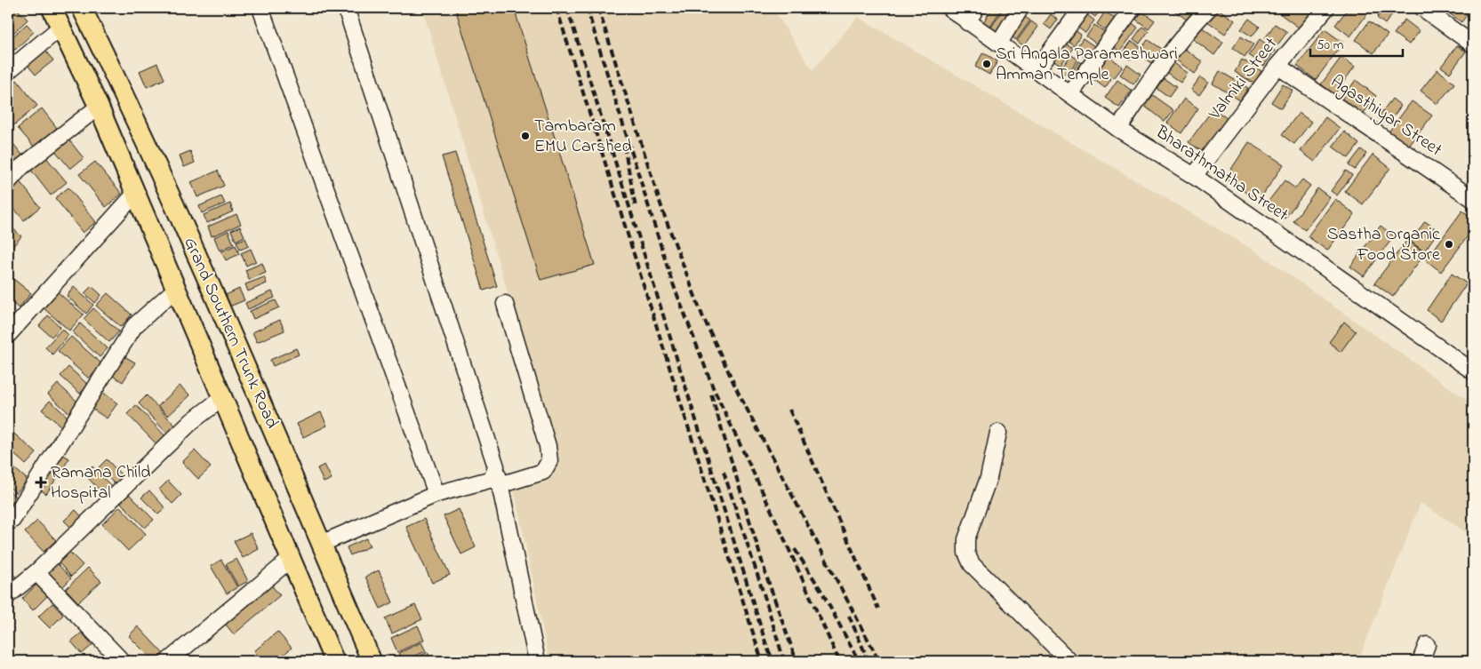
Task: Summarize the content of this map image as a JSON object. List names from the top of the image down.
{
  "streets": {
    "main road": ["Grand Southern Trunk Road"],
    "street": ["Valmiki Street", "Agasthiyar Street", "Bharathmatha Street"]
  },
  "crossings": [
    ["Valmiki Street", "Agasthiyar Street"],
    ["Valmiki Street", "Bharathmatha Street"]
  ],
  "places": {
    "other": ["Sri Angala Parameshwari Amman Temple", "Tambaram EMU Carshed", "Sastha Organic Food Store"],
    "health": ["Ramana Child Hospital"]
  },
  "scale_bar": "50 m"
}
